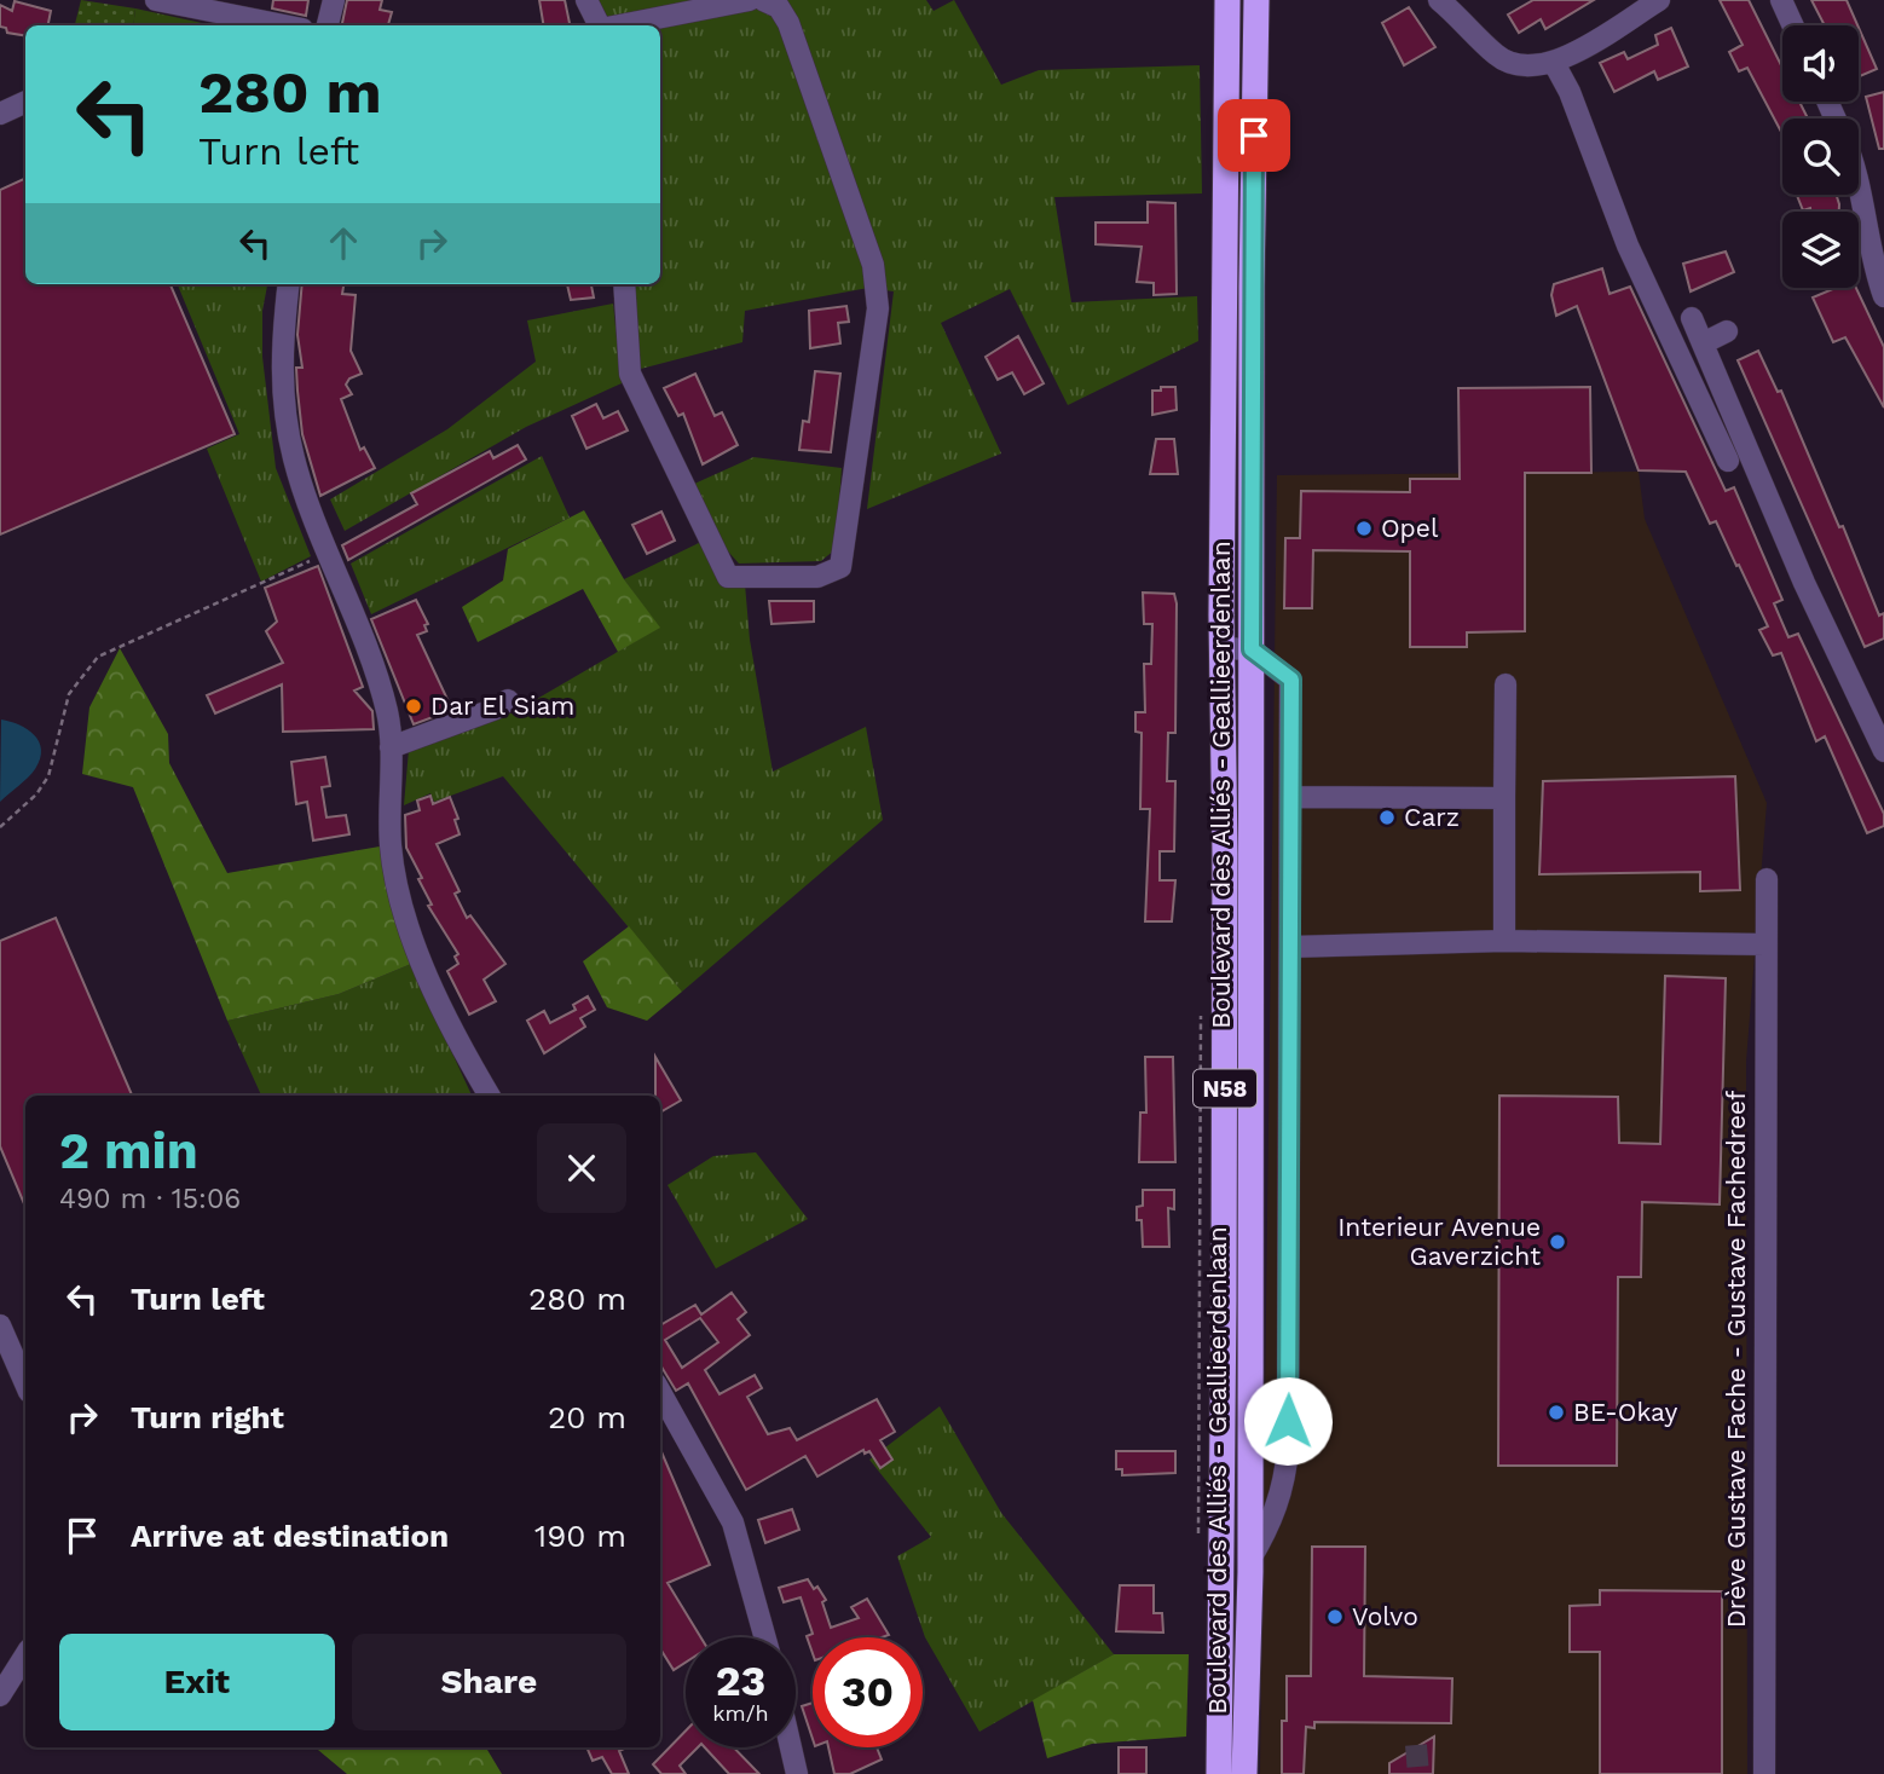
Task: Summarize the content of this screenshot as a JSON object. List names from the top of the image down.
{
  "streets": {
    "highway": ["Boulevard des Alliés - Geallieerdenlaan", "N58"],
    "street": ["Drève Gustave Fache - Gustave Fachedreef"]
  },
  "places": [
    "Opel",
    "Dar El Siam",
    "Carz",
    "Interieur Avenue Gaverzicht",
    "BE-Okay",
    "Volvo"
  ],
  "page": {
    "turn": ["280 m", "Turn left"],
    "heading": ["2 min", "490 m · 15:06"],
    "list": [
      {
        "name": "Turn left",
        "value": "280 m"
      },
      {
        "name": "Turn right",
        "value": "20 m"
      },
      {
        "name": "Arrive at destination",
        "value": "190 m"
      }
    ],
    "buttons": ["Exit", "Share"],
    "speed": "23 km/h",
    "limit": "30"
  }
}
